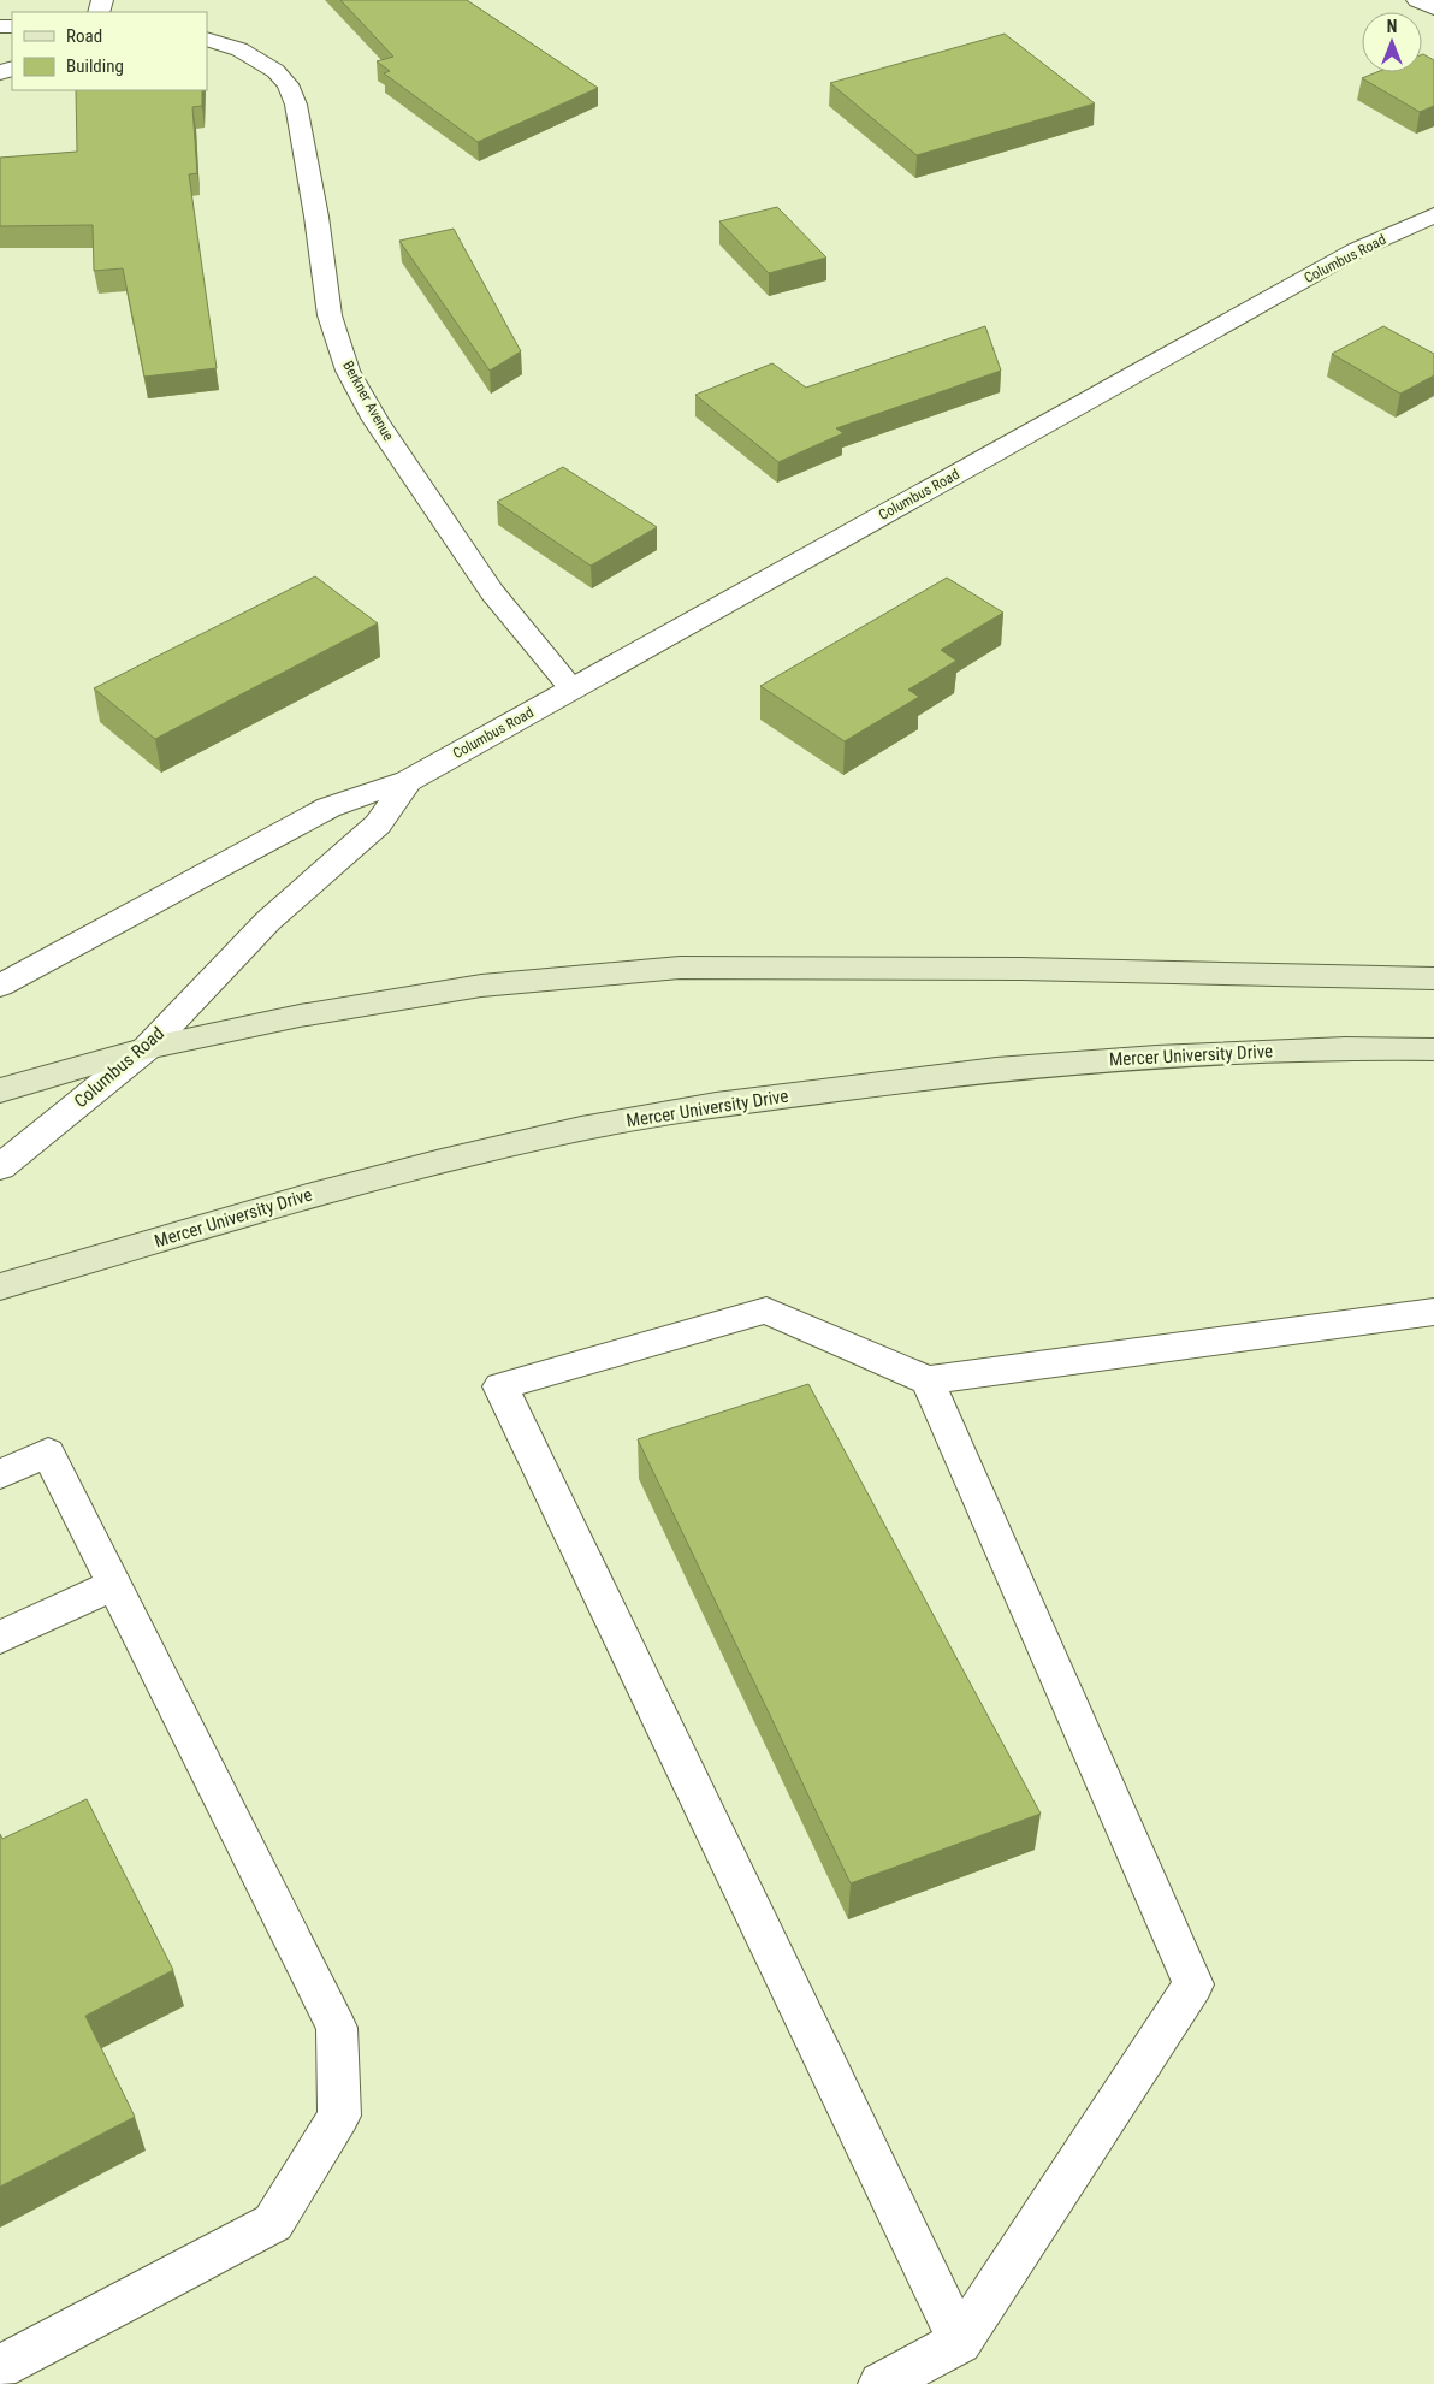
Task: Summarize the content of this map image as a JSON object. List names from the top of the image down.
{
  "streets": {
    "main road": ["Mercer University Drive"],
    "street": ["Columbus Road", "Berkner Avenue"]
  },
  "crossings": [
    ["Columbus Road", "Berkner Avenue"]
  ],
  "legend": ["Road", "Building"],
  "north": "top"
}
